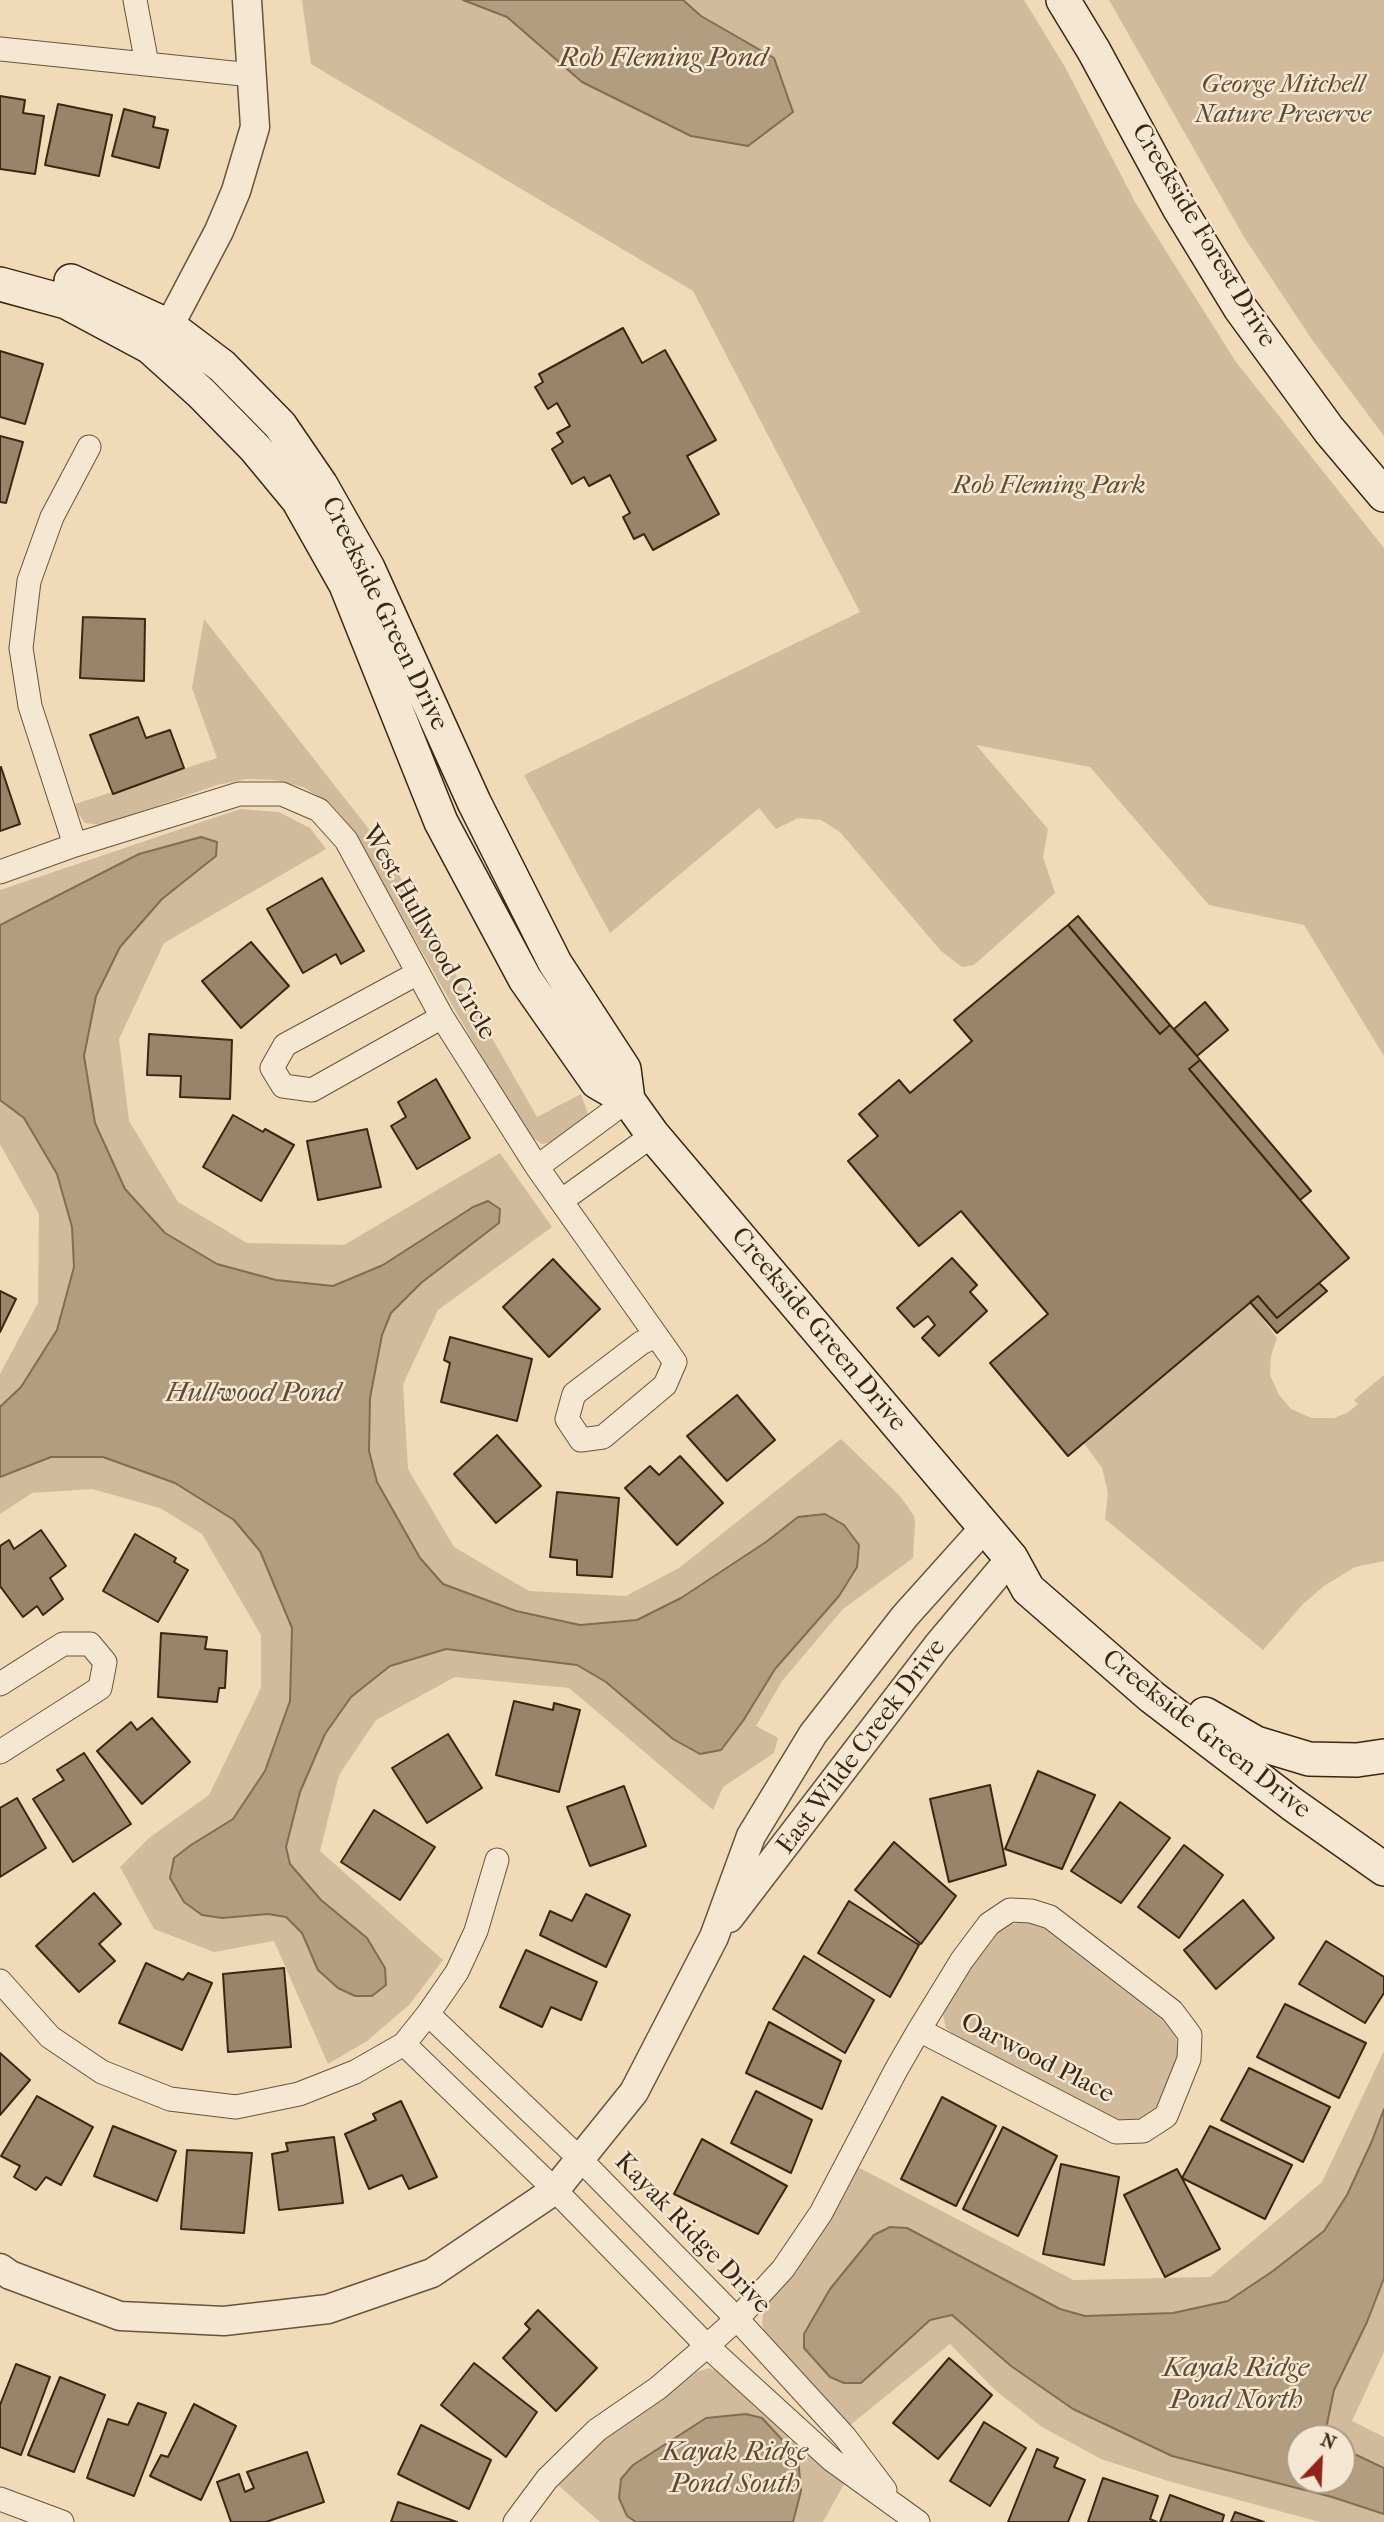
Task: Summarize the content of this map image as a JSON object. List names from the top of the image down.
{
  "streets": {
    "main road": ["Creekside Forest Drive", "Creekside Green Drive"],
    "street": [
      "West Hullwood Circle",
      "East Wilde Creek Drive",
      "Oarwood Place",
      "Kayak Ridge Drive"
    ]
  },
  "crossings": [
    ["Creekside Green Drive", "East Wilde Creek Drive"],
    ["East Wilde Creek Drive", "Kayak Ridge Drive"],
    ["Oarwood Place", "Kayak Ridge Drive"]
  ],
  "water": [
    "Rob Fleming Pond",
    "Hullwood Pond",
    "Kayak Ridge Pond North",
    "Kayak Ridge Pond South"
  ],
  "parks": ["George Mitchell Nature Preserve", "Rob Fleming Park"],
  "north": "top right"
}
